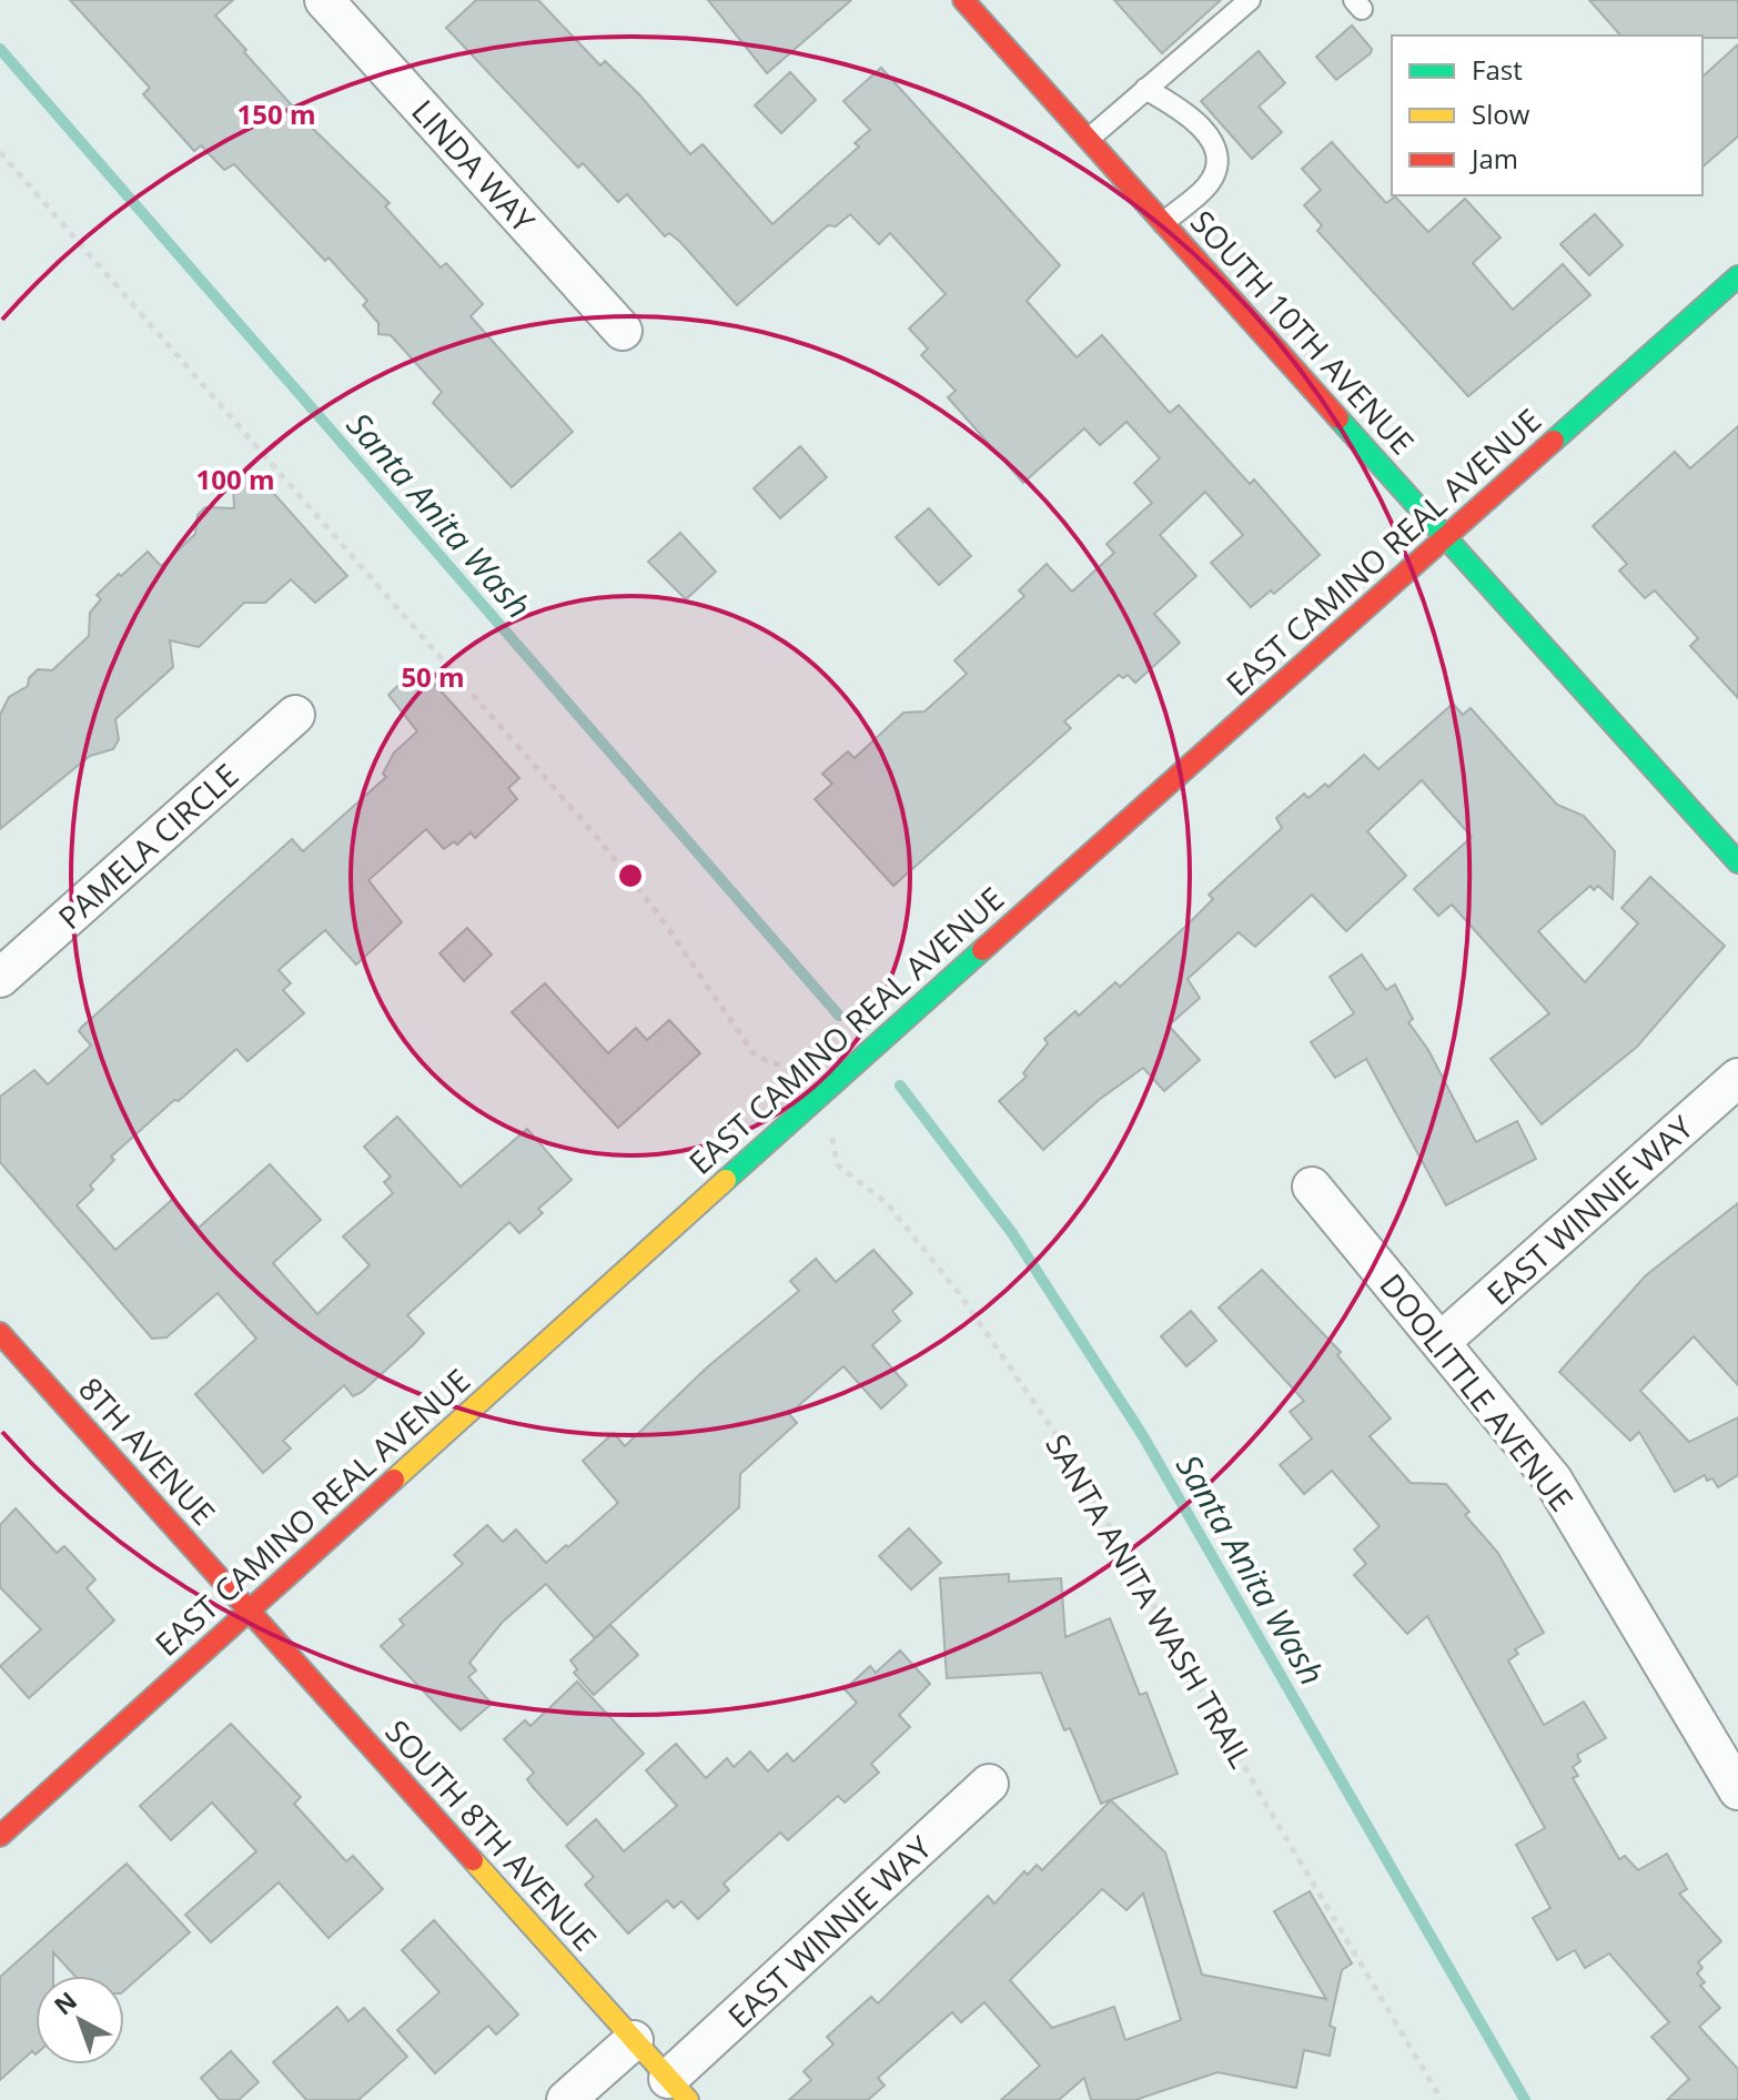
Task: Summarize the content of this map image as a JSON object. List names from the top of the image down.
{
  "streets": {
    "street": [
      "LINDA WAY",
      "SOUTH 10TH AVENUE",
      "EAST CAMINO REAL AVENUE",
      "PAMELA CIRCLE",
      "EAST WINNIE WAY",
      "DOOLITTLE AVENUE",
      "8TH AVENUE",
      "SOUTH 8TH AVENUE"
    ],
    "path": ["SANTA ANITA WASH TRAIL"]
  },
  "crossings": [
    ["SOUTH 10TH AVENUE", "EAST CAMINO REAL AVENUE"],
    ["EAST CAMINO REAL AVENUE", "8TH AVENUE"],
    ["EAST CAMINO REAL AVENUE", "SOUTH 8TH AVENUE"],
    ["EAST WINNIE WAY", "DOOLITTLE AVENUE"],
    ["EAST WINNIE WAY", "SOUTH 8TH AVENUE"],
    ["8TH AVENUE", "SOUTH 8TH AVENUE"]
  ],
  "water": ["Santa Anita Wash"],
  "legend": ["Fast", "Slow", "Jam"],
  "north": "top left",
  "rings": ["150 m", "100 m", "50 m"]
}
